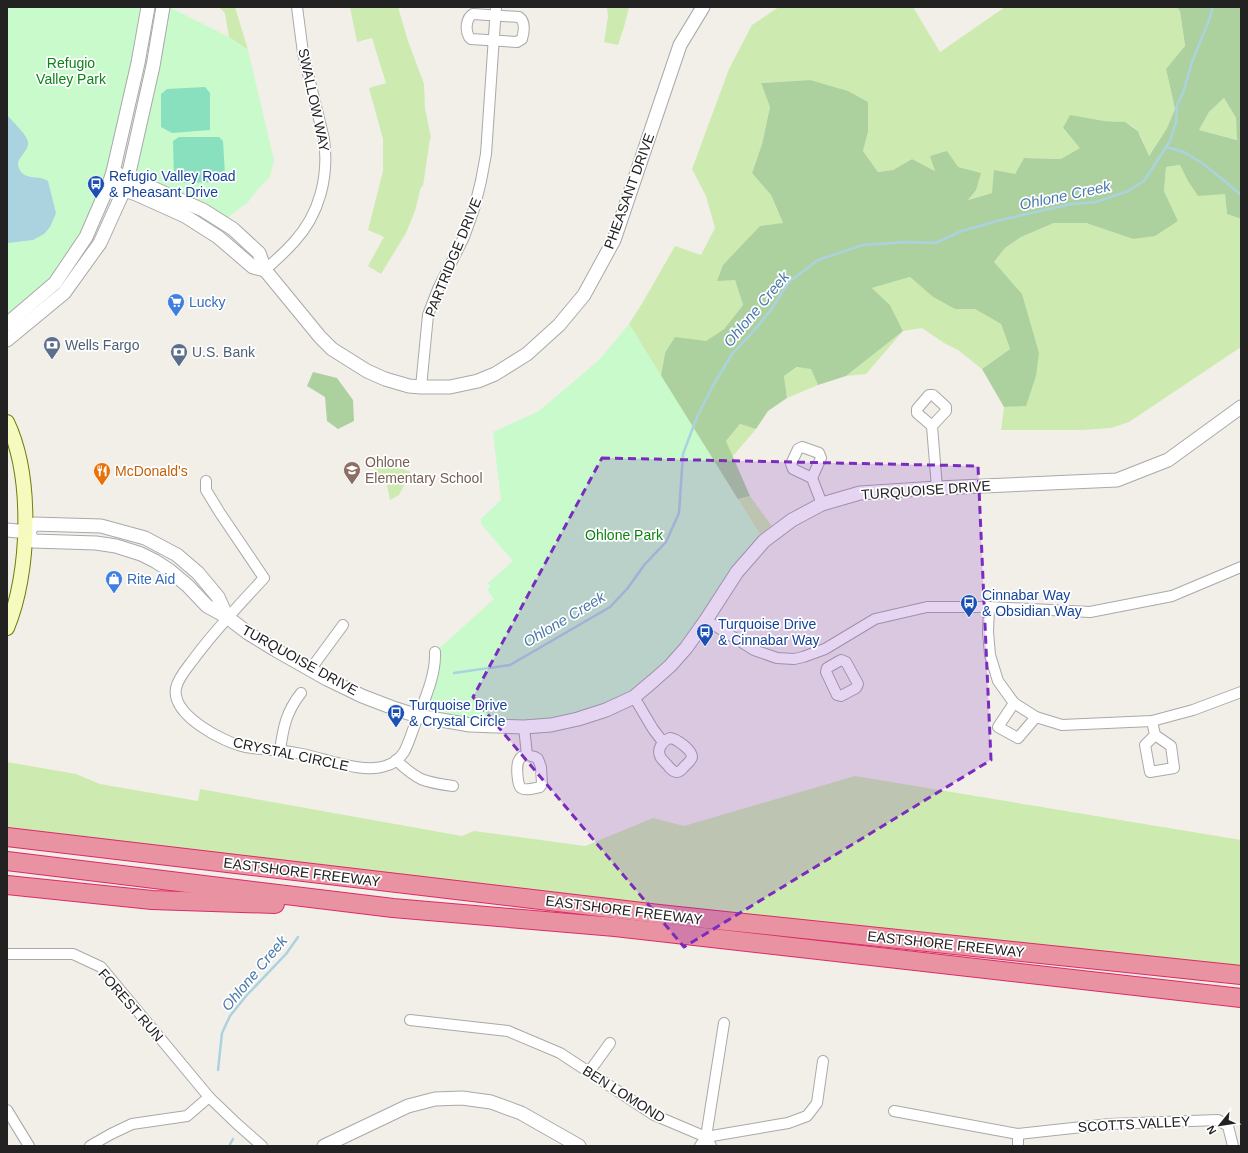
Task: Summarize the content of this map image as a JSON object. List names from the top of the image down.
{
  "streets": {
    "highway": ["EASTSHORE FREEWAY"],
    "street": [
      "SWALLOW WAY",
      "PHEASANT DRIVE",
      "PARTRIDGE DRIVE",
      "TURQUOISE DRIVE",
      "CRYSTAL CIRCLE",
      "FOREST RUN",
      "BEN LOMOND",
      "SCOTTS VALLEY"
    ]
  },
  "crossings": [
    ["SWALLOW WAY", "PHEASANT DRIVE"],
    ["PHEASANT DRIVE", "PARTRIDGE DRIVE"],
    ["TURQUOISE DRIVE", "CRYSTAL CIRCLE"]
  ],
  "water": ["Ohlone Creek"],
  "parks": ["Refugio Valley Park", "Ohlone Park"],
  "places": {
    "bus stop": [
      "Refugio Valley Road & Pheasant Drive",
      "Cinnabar Way & Obsidian Way",
      "Turquoise Drive & Cinnabar Way",
      "Turquoise Drive & Crystal Circle"
    ],
    "supermarket": ["Lucky"],
    "bank": ["Wells Fargo", "U.S. Bank"],
    "school or university": ["Ohlone Elementary School"],
    "restaurant": ["McDonald's"],
    "shop": ["Rite Aid"]
  },
  "north": "bottom left"
}
